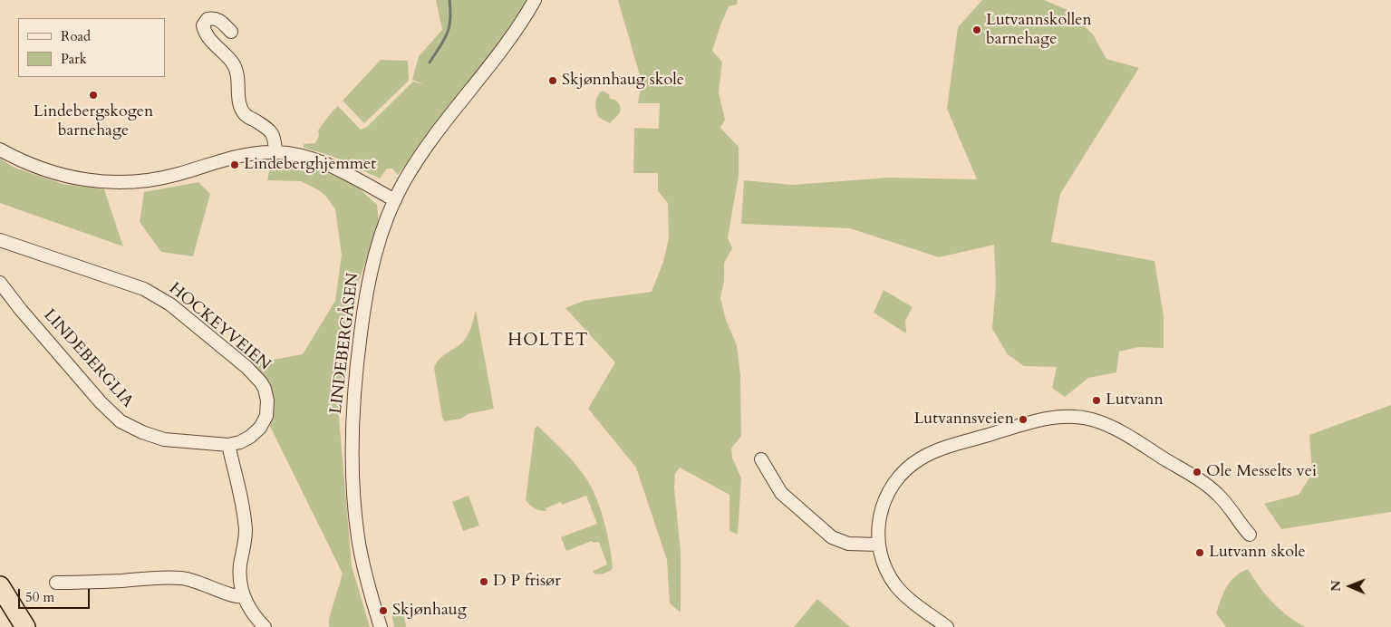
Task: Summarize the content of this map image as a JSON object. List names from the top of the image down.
{
  "streets": {
    "street": ["HOCKEYVEIEN", "LINDEBERGÅSEN", "LINDEBERGLIA"]
  },
  "crossings": [
    ["HOCKEYVEIEN", "LINDEBERGLIA"]
  ],
  "districts": ["HOLTET"],
  "places": [
    "Lutvannskollen barnehage",
    "Skjønnhaug skole",
    "Lindebergskogen barnehage",
    "Lindeberghjemmet",
    "Lutvann",
    "Lutvannsveien",
    "Ole Messelts vei",
    "Lutvann skole",
    "D P frisør",
    "Skjønhaug"
  ],
  "legend": ["Road", "Park"],
  "scale_bar": "50 m",
  "north": "left"
}
